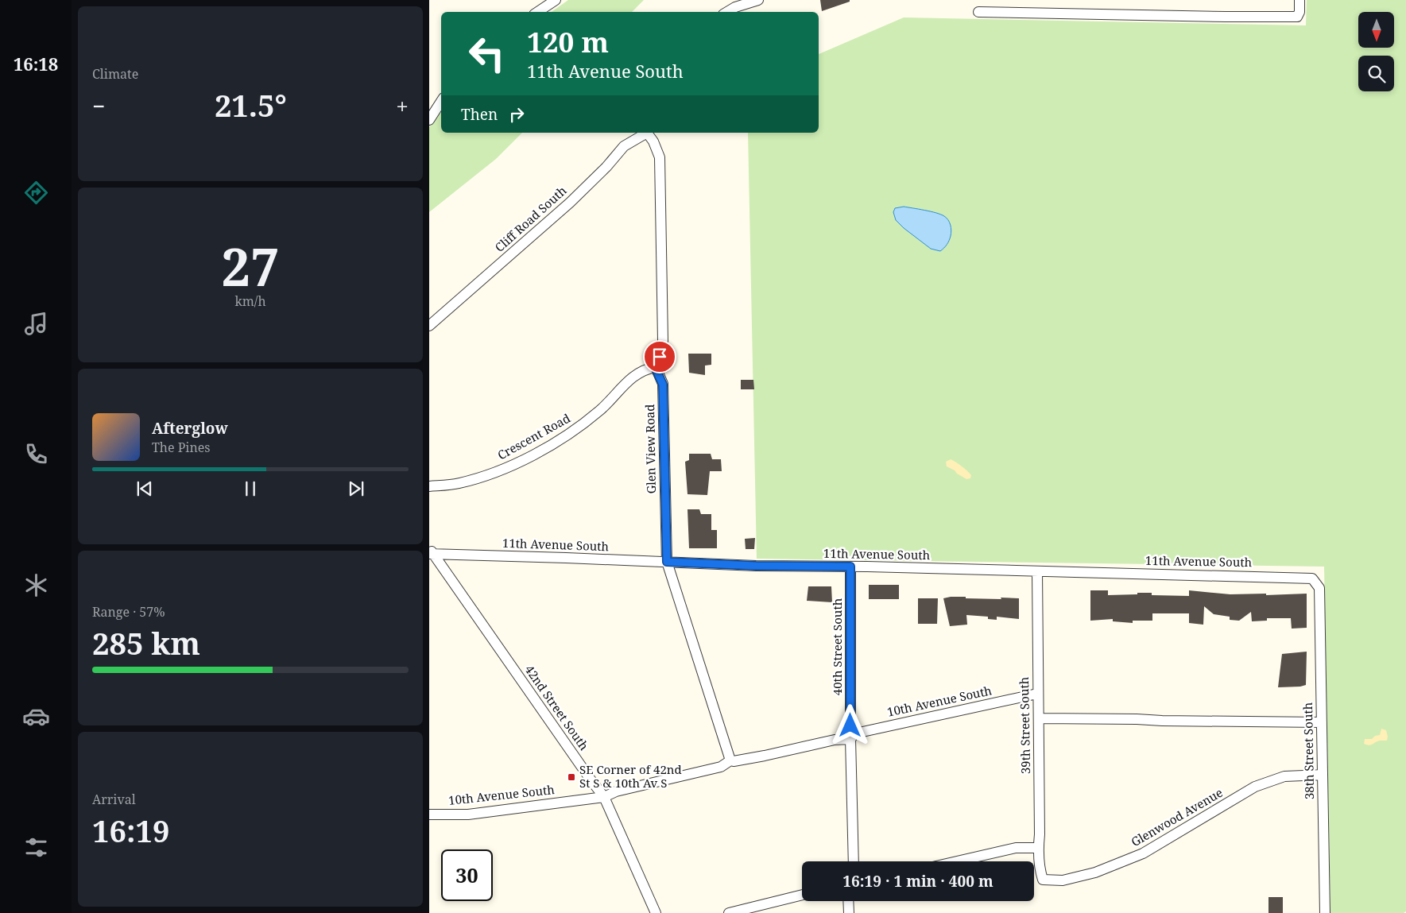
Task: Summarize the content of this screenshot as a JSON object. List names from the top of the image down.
{
  "streets": {
    "street": [
      "Cliff Road South",
      "Crescent Road",
      "Glen View Road",
      "11th Avenue South",
      "40th Street South",
      "10th Avenue South",
      "42nd Street South",
      "39th Street South",
      "38th Street South",
      "Glenwood Avenue"
    ]
  },
  "crossings": [
    ["Crescent Road", "Glen View Road"],
    ["Glen View Road", "11th Avenue South"],
    ["Glen View Road", "10th Avenue South"],
    ["11th Avenue South", "40th Street South"],
    ["11th Avenue South", "42nd Street South"],
    ["11th Avenue South", "39th Street South"],
    ["11th Avenue South", "38th Street South"],
    ["40th Street South", "10th Avenue South"],
    ["10th Avenue South", "42nd Street South"],
    ["10th Avenue South", "39th Street South"],
    ["39th Street South", "Glenwood Avenue"],
    ["38th Street South", "Glenwood Avenue"]
  ],
  "places": {
    "transit": ["SE Corner of 42nd St S & 10th Av S"]
  },
  "north": "bottom",
  "page": {
    "tabs": "16:18",
    "tile": [
      "Climate",
      ["27", "km/h"],
      ["Range · 57%", "285 km"],
      ["Arrival", "16:19"]
    ],
    "turn": ["120 m", "11th Avenue South"],
    "heat": ["−", "21.5°", "+"],
    "then": "Then",
    "song": ["Afterglow", "The Pines"],
    "limit": "30",
    "trip": "16:19 · 1 min · 400 m"
  }
}
